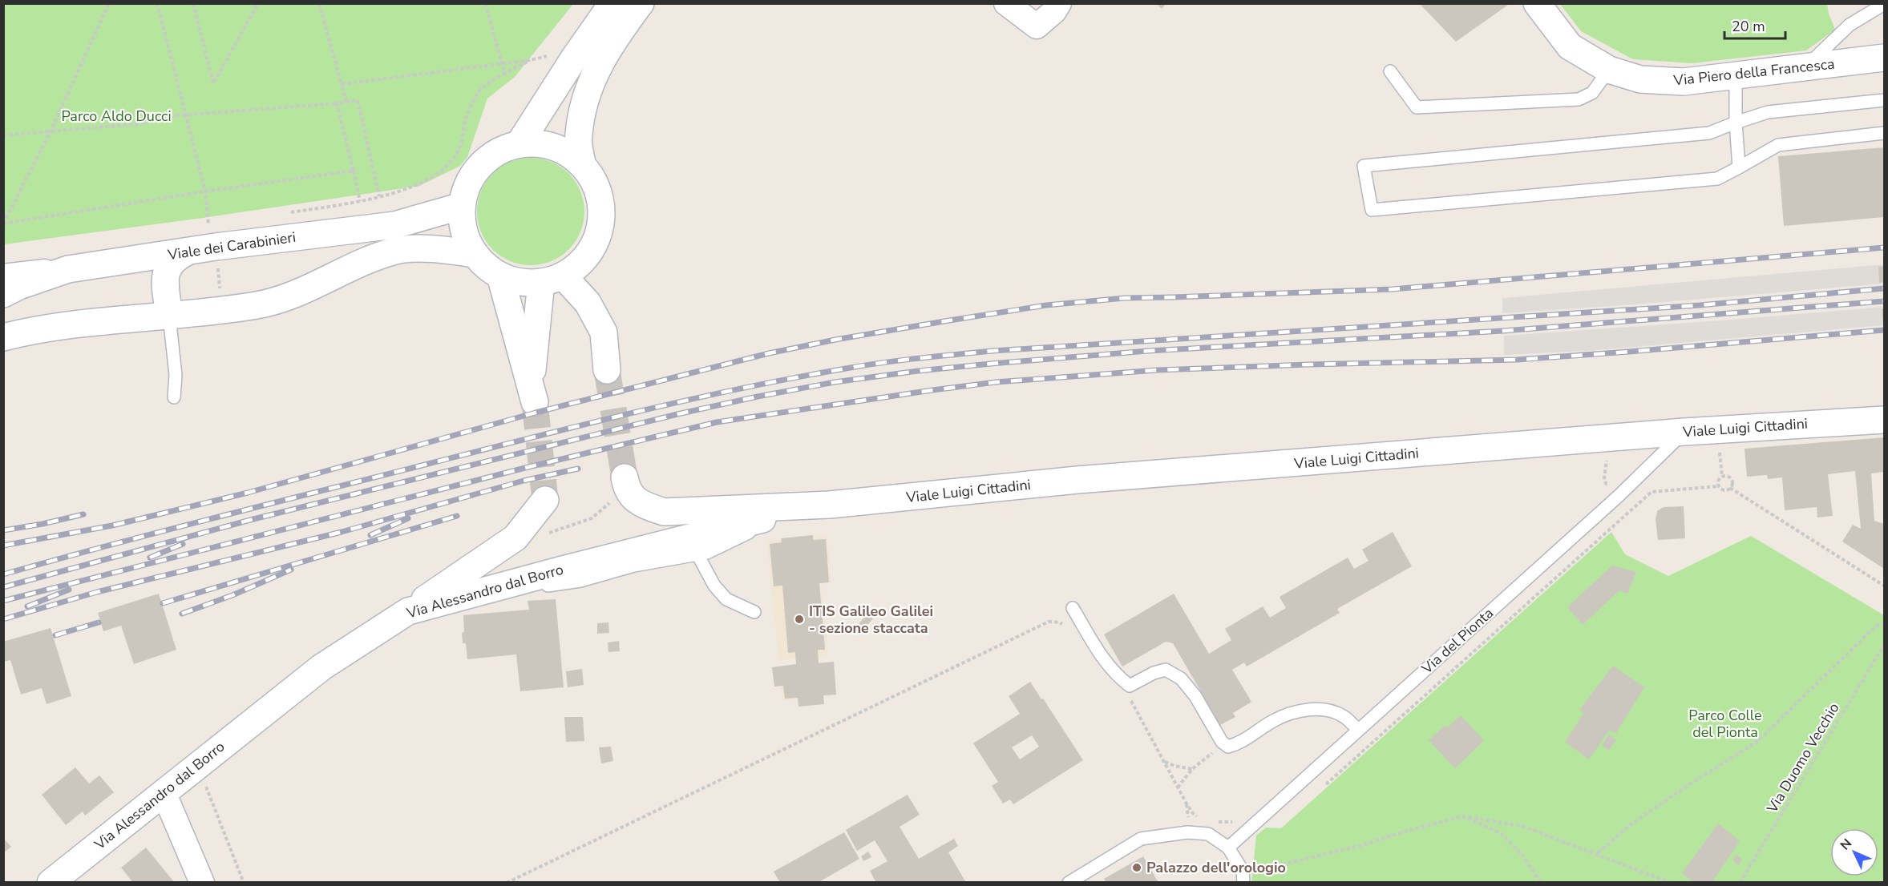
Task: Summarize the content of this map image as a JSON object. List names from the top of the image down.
{
  "streets": {
    "main road": [
      "Via Piero della Francesca",
      "Viale dei Carabinieri",
      "Viale Luigi Cittadini",
      "Via Alessandro dal Borro"
    ],
    "lane": ["Via del Pionta"],
    "path": ["Via Duomo Vecchio"]
  },
  "crossings": [
    ["Viale Luigi Cittadini", "Via Alessandro dal Borro"],
    ["Viale Luigi Cittadini", "Via del Pionta"]
  ],
  "parks": ["Parco Aldo Ducci", "Parco Colle del Pionta"],
  "places": ["ITIS Galileo Galilei - sezione staccata", "Palazzo dell'orologio"],
  "scale_bar": "20 m",
  "north": "top left"
}
